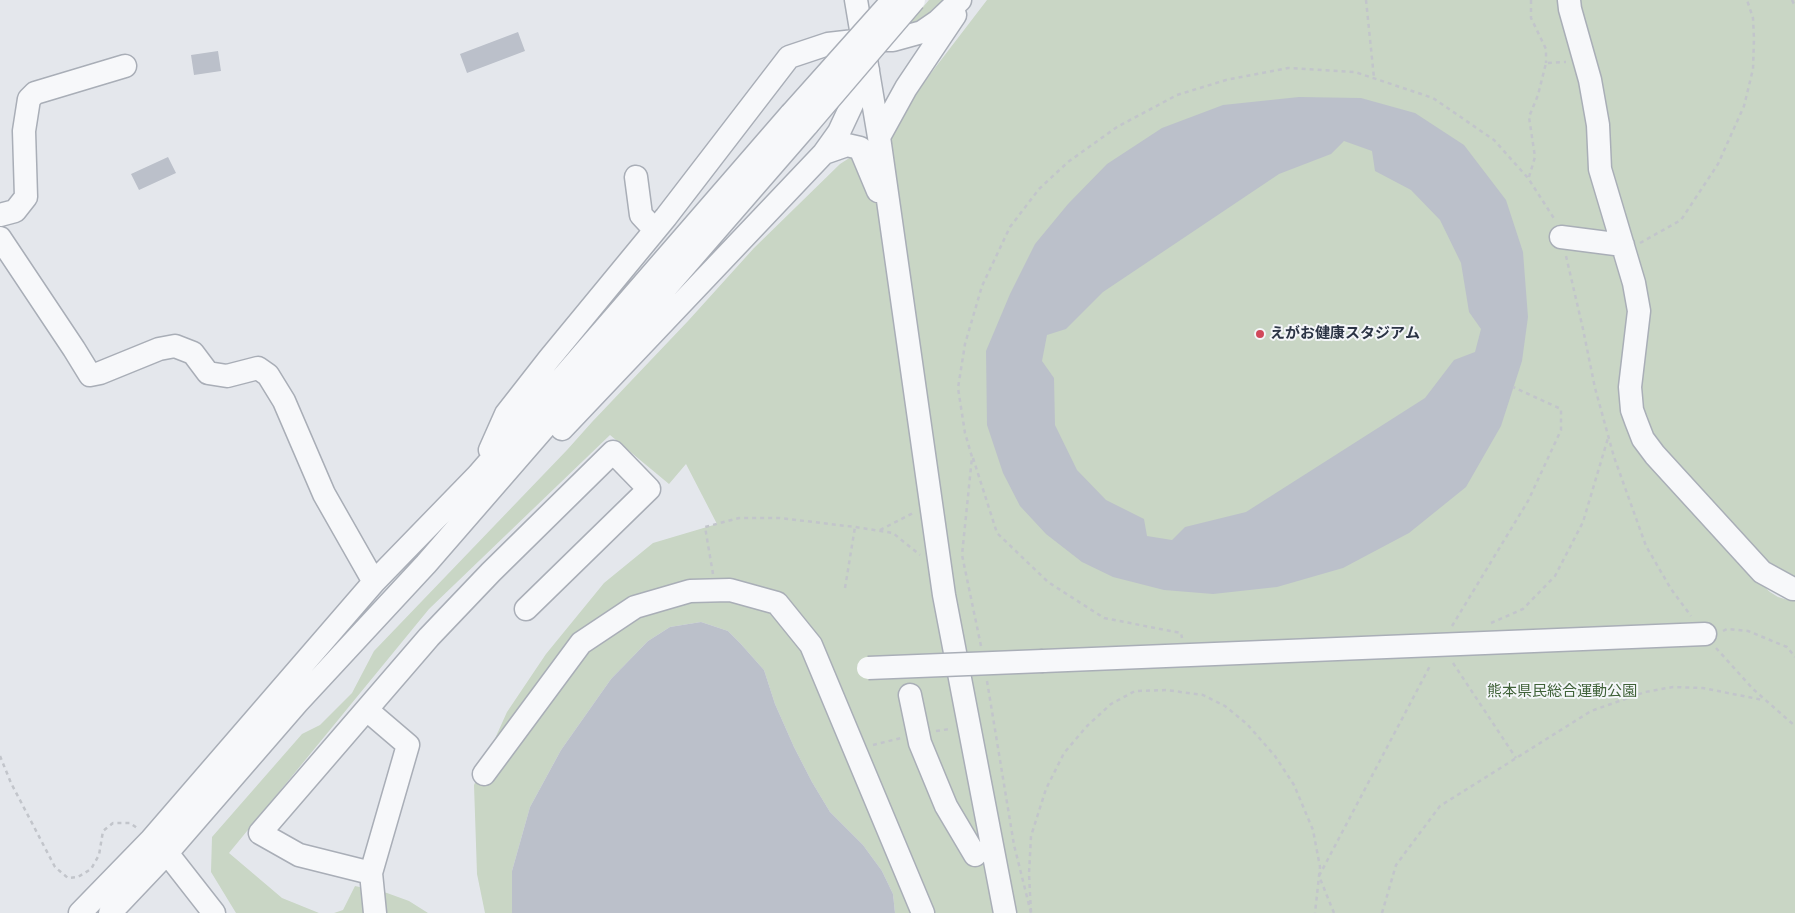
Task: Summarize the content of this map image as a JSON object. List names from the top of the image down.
{
  "parks": ["熊本県民総合運動公園"],
  "places": ["えがお健康スタジアム"]
}
